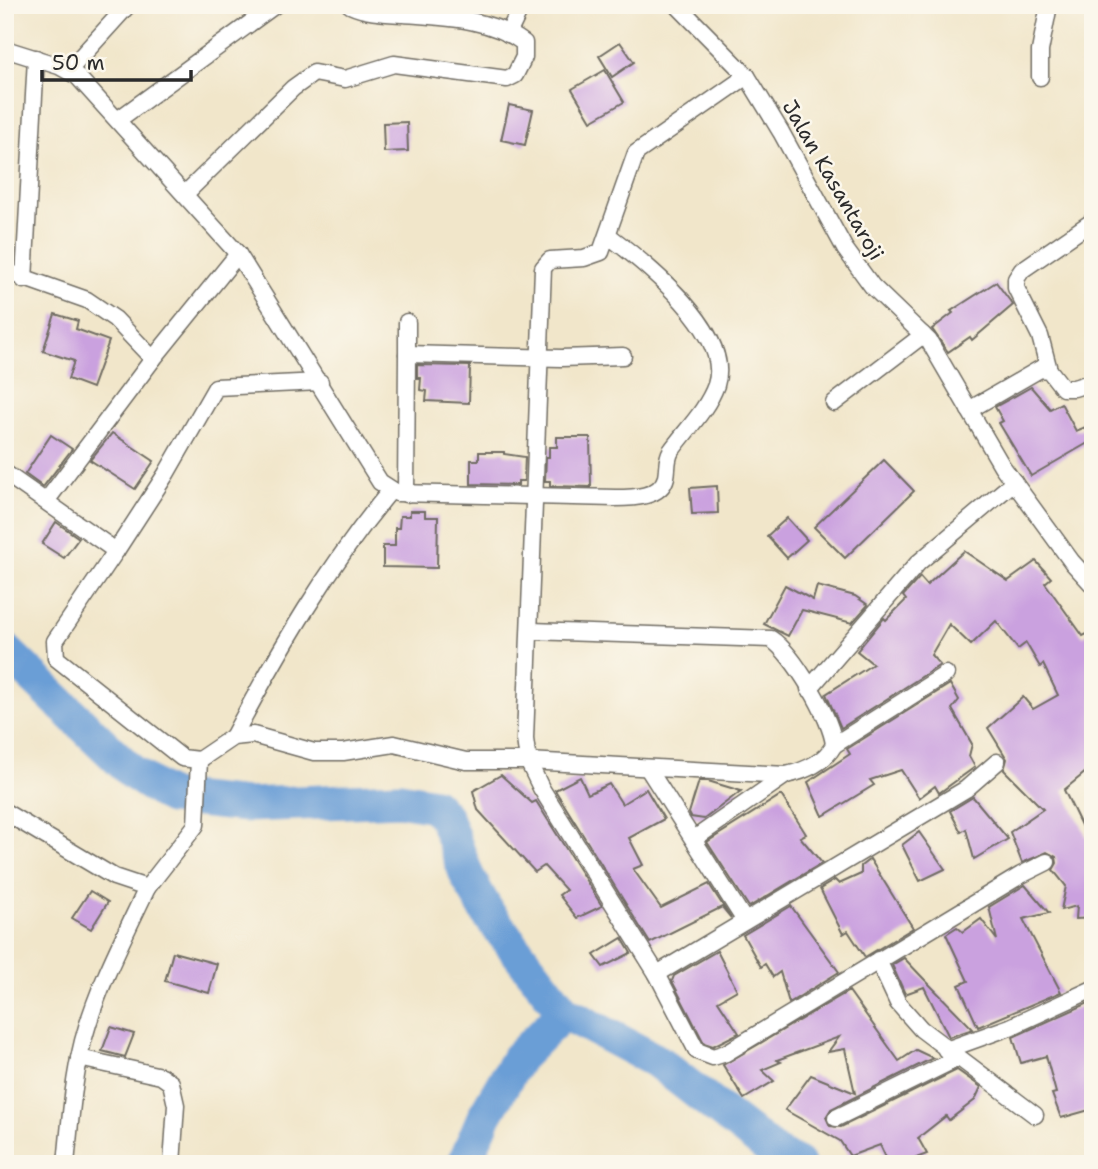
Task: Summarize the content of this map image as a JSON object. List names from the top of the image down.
{
  "streets": {
    "street": ["Jalan Kasantaroji"]
  },
  "scale_bar": "50 m"
}
